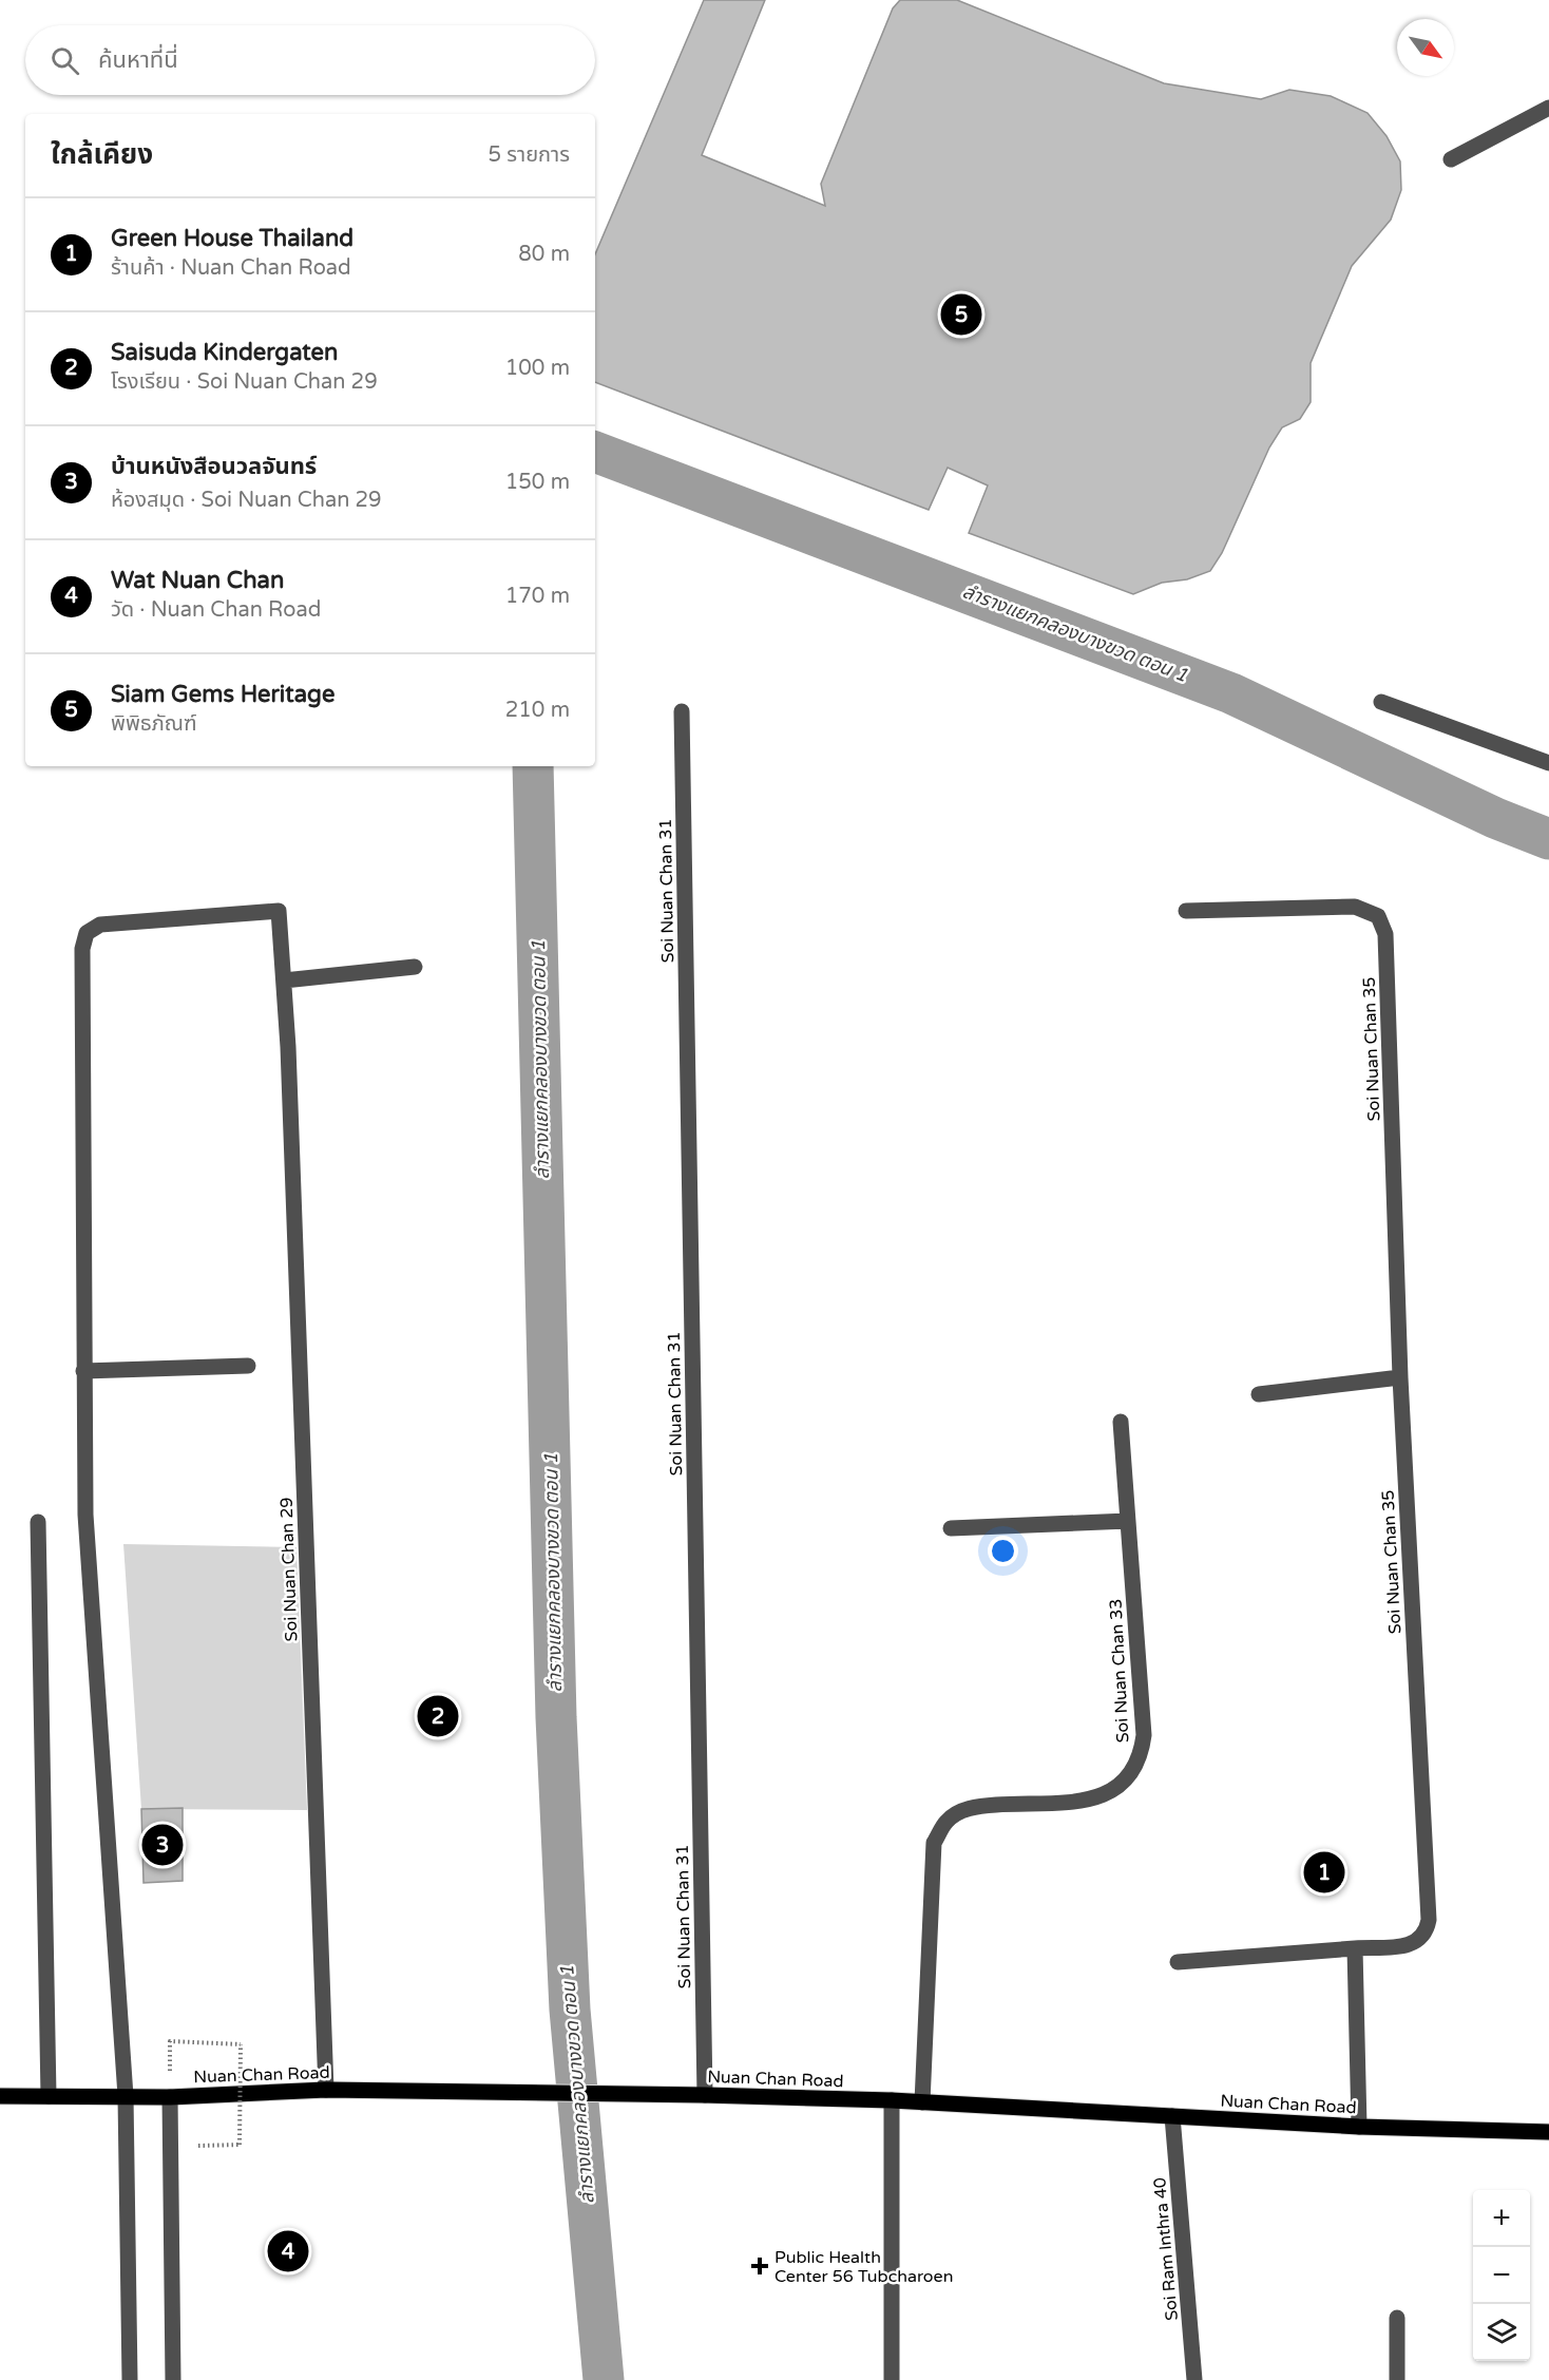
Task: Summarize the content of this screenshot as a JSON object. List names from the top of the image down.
{
  "streets": {
    "main road": ["Nuan Chan Road"],
    "street": [
      "Soi Nuan Chan 31",
      "Soi Nuan Chan 35",
      "Soi Nuan Chan 29",
      "Soi Nuan Chan 33",
      "Soi Ram Inthra 40"
    ]
  },
  "crossings": [
    ["Soi Nuan Chan 31", "Nuan Chan Road"],
    ["Soi Nuan Chan 29", "Nuan Chan Road"],
    ["Soi Nuan Chan 33", "Nuan Chan Road"],
    ["Nuan Chan Road", "Soi Ram Inthra 40"]
  ],
  "water": ["ลำรางแยกคลองบางขวด ตอน 1"],
  "places": {
    "health": ["Public Health Center 56 Tubcharoen"]
  },
  "north": "bottom right",
  "page": {
    "search": "ค้นหาที่นี่",
    "heading": ["ใกล้เคียง", "5 รายการ"],
    "list": [
      {
        "mark": "1",
        "name": "Green House Thailand",
        "note": "ร้านค้า · Nuan Chan Road",
        "value": "80 m"
      },
      {
        "mark": "2",
        "name": "Saisuda Kindergaten",
        "note": "โรงเรียน · Soi Nuan Chan 29",
        "value": "100 m"
      },
      {
        "mark": "3",
        "name": "บ้านหนังสือนวลจันทร์",
        "note": "ห้องสมุด · Soi Nuan Chan 29",
        "value": "150 m"
      },
      {
        "mark": "4",
        "name": "Wat Nuan Chan",
        "note": "วัด · Nuan Chan Road",
        "value": "170 m"
      },
      {
        "mark": "5",
        "name": "Siam Gems Heritage",
        "note": "พิพิธภัณฑ์",
        "value": "210 m"
      }
    ],
    "pins": [
      "5",
      "2",
      "3",
      "1",
      "4"
    ],
    "map_buttons": ["+", "−"]
  }
}
